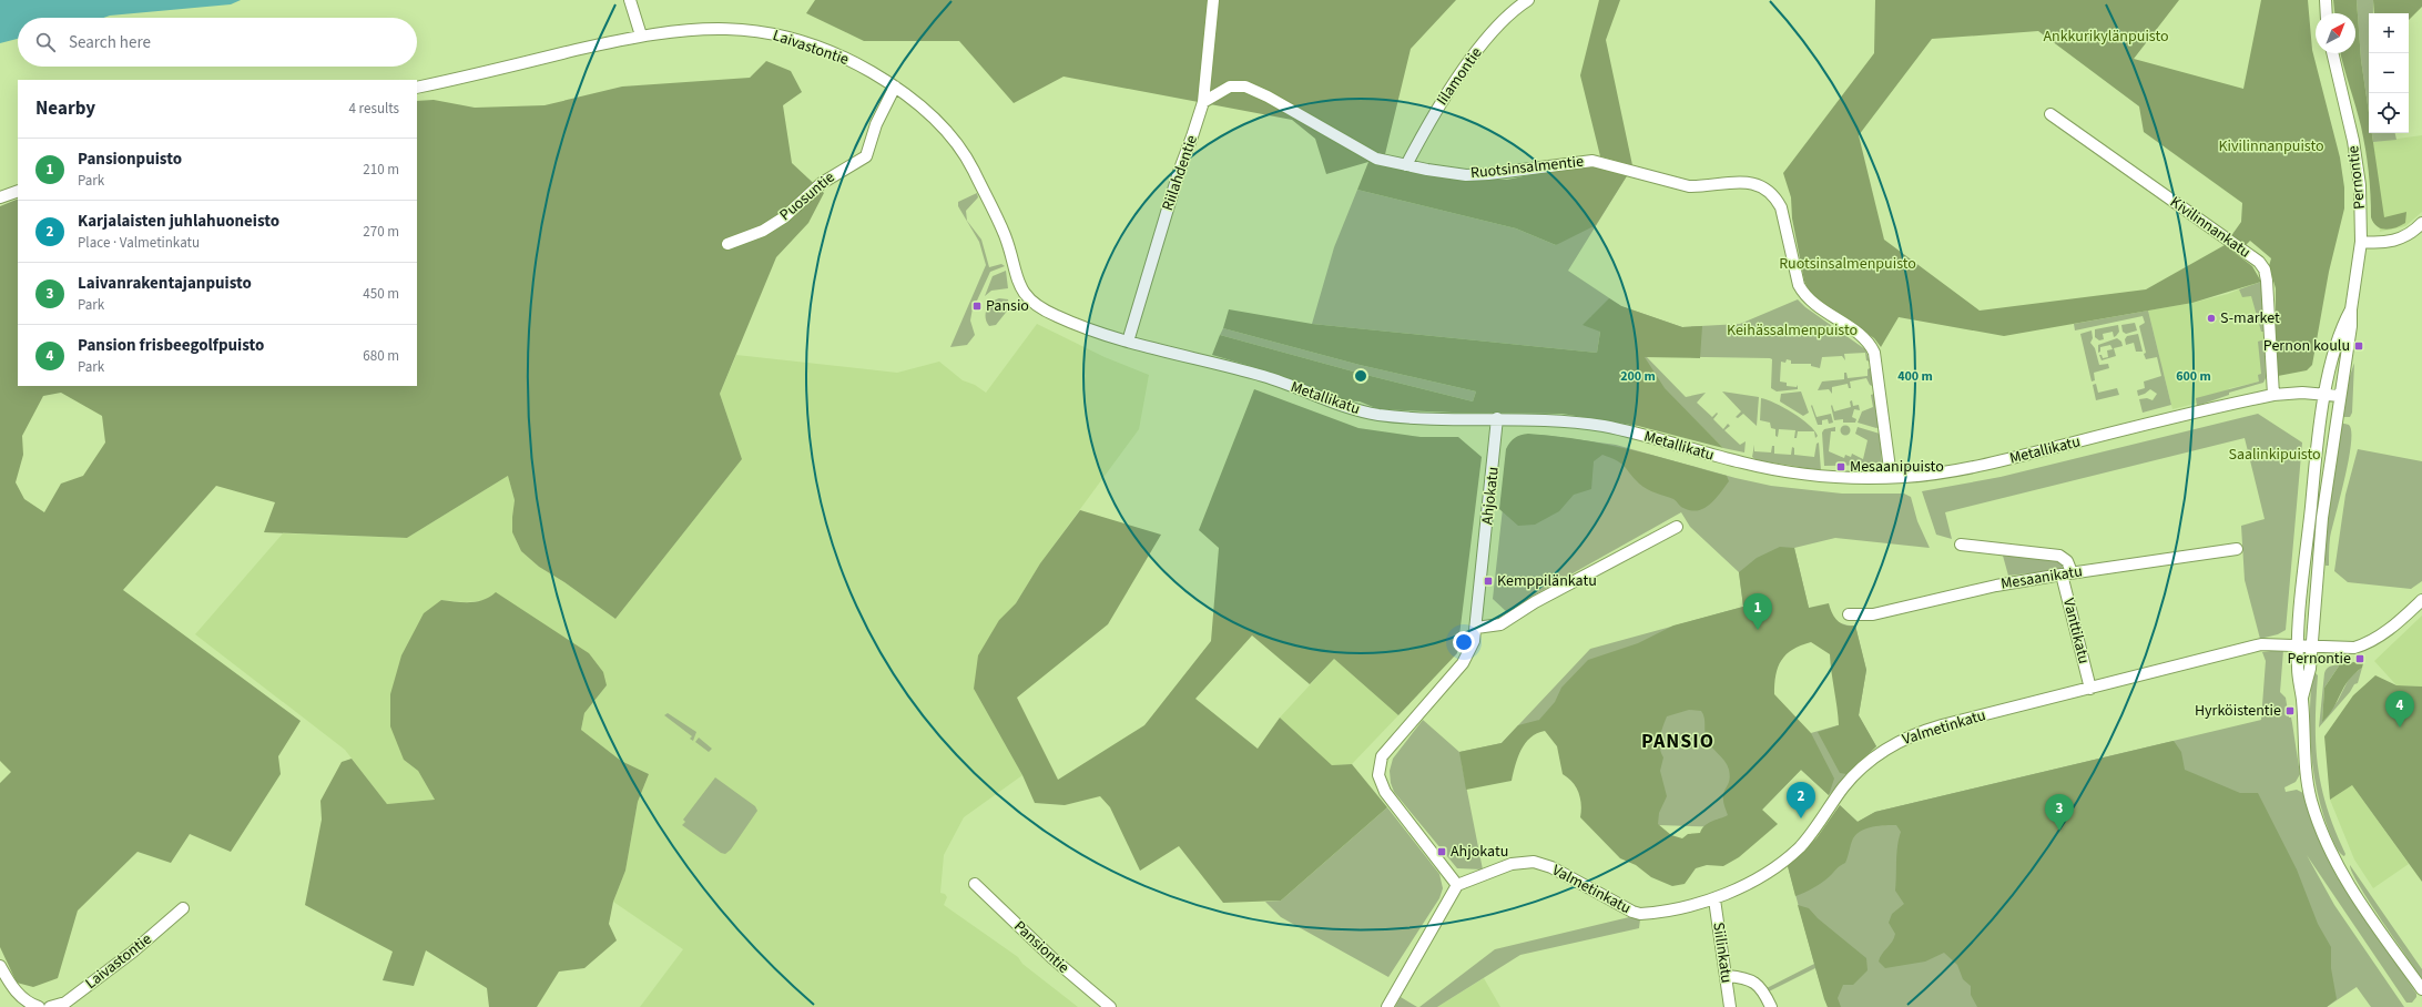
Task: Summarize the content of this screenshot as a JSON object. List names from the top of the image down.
{
  "streets": {
    "street": [
      "Laivastontie",
      "Iilamontie",
      "Ruotsinsalmentie",
      "Riilahdentie",
      "Pernontie",
      "Puosuntie",
      "Kivilinnankatu",
      "Metallikatu",
      "Ahjokatu",
      "Mesaanikatu",
      "Vanttikatu",
      "Valmetinkatu",
      "Pansiontie",
      "Siilinkatu"
    ]
  },
  "crossings": [
    ["Laivastontie", "Puosuntie"],
    ["Laivastontie", "Metallikatu"],
    ["Iilamontie", "Ruotsinsalmentie"],
    ["Ruotsinsalmentie", "Riilahdentie"],
    ["Ruotsinsalmentie", "Metallikatu"],
    ["Riilahdentie", "Metallikatu"],
    ["Pernontie", "Metallikatu"],
    ["Pernontie", "Valmetinkatu"],
    ["Kivilinnankatu", "Metallikatu"],
    ["Metallikatu", "Ahjokatu"],
    ["Ahjokatu", "Valmetinkatu"],
    ["Mesaanikatu", "Vanttikatu"],
    ["Vanttikatu", "Valmetinkatu"],
    ["Valmetinkatu", "Siilinkatu"]
  ],
  "districts": ["PANSIO"],
  "parks": [
    "Ankkurikylänpuisto",
    "Kivilinnanpuisto",
    "Ruotsinsalmenpuisto",
    "Keihässalmenpuisto",
    "Saalinkipuisto"
  ],
  "places": {
    "transit": [
      "Pansio",
      "Pernon koulu",
      "Mesaanipuisto",
      "Kemppilänkatu",
      "Pernontie",
      "Hyrköistentie",
      "Ahjokatu"
    ],
    "other": ["S-market"]
  },
  "north": "top right",
  "page": {
    "map_buttons": ["+", "−"],
    "search": "Search here",
    "heading": ["Nearby", "4 results"],
    "list": [
      {
        "mark": "1",
        "name": "Pansionpuisto",
        "note": "Park",
        "value": "210 m"
      },
      {
        "mark": "2",
        "name": "Karjalaisten juhlahuoneisto",
        "note": "Place · Valmetinkatu",
        "value": "270 m"
      },
      {
        "mark": "3",
        "name": "Laivanrakentajanpuisto",
        "note": "Park",
        "value": "450 m"
      },
      {
        "mark": "4",
        "name": "Pansion frisbeegolfpuisto",
        "note": "Park",
        "value": "680 m"
      }
    ],
    "pins": [
      "1",
      "4",
      "2",
      "3"
    ]
  },
  "rings": ["200 m", "400 m", "600 m"]
}
